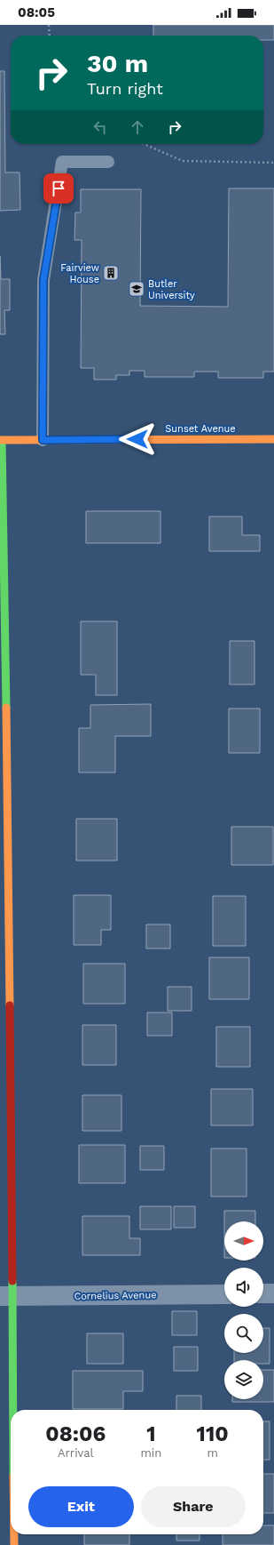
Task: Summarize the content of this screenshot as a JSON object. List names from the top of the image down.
{
  "streets": {
    "street": ["Sunset Avenue", "Cornelius Avenue"]
  },
  "places": {
    "building": ["Fairview House"],
    "school or university": ["Butler University"]
  },
  "north": "right",
  "page": {
    "status": "08:05",
    "turn": ["30 m", "Turn right"],
    "eta": [
      "08:06",
      "Arrival",
      "1",
      "min",
      "110",
      "m"
    ],
    "buttons": ["Exit", "Share"]
  }
}
